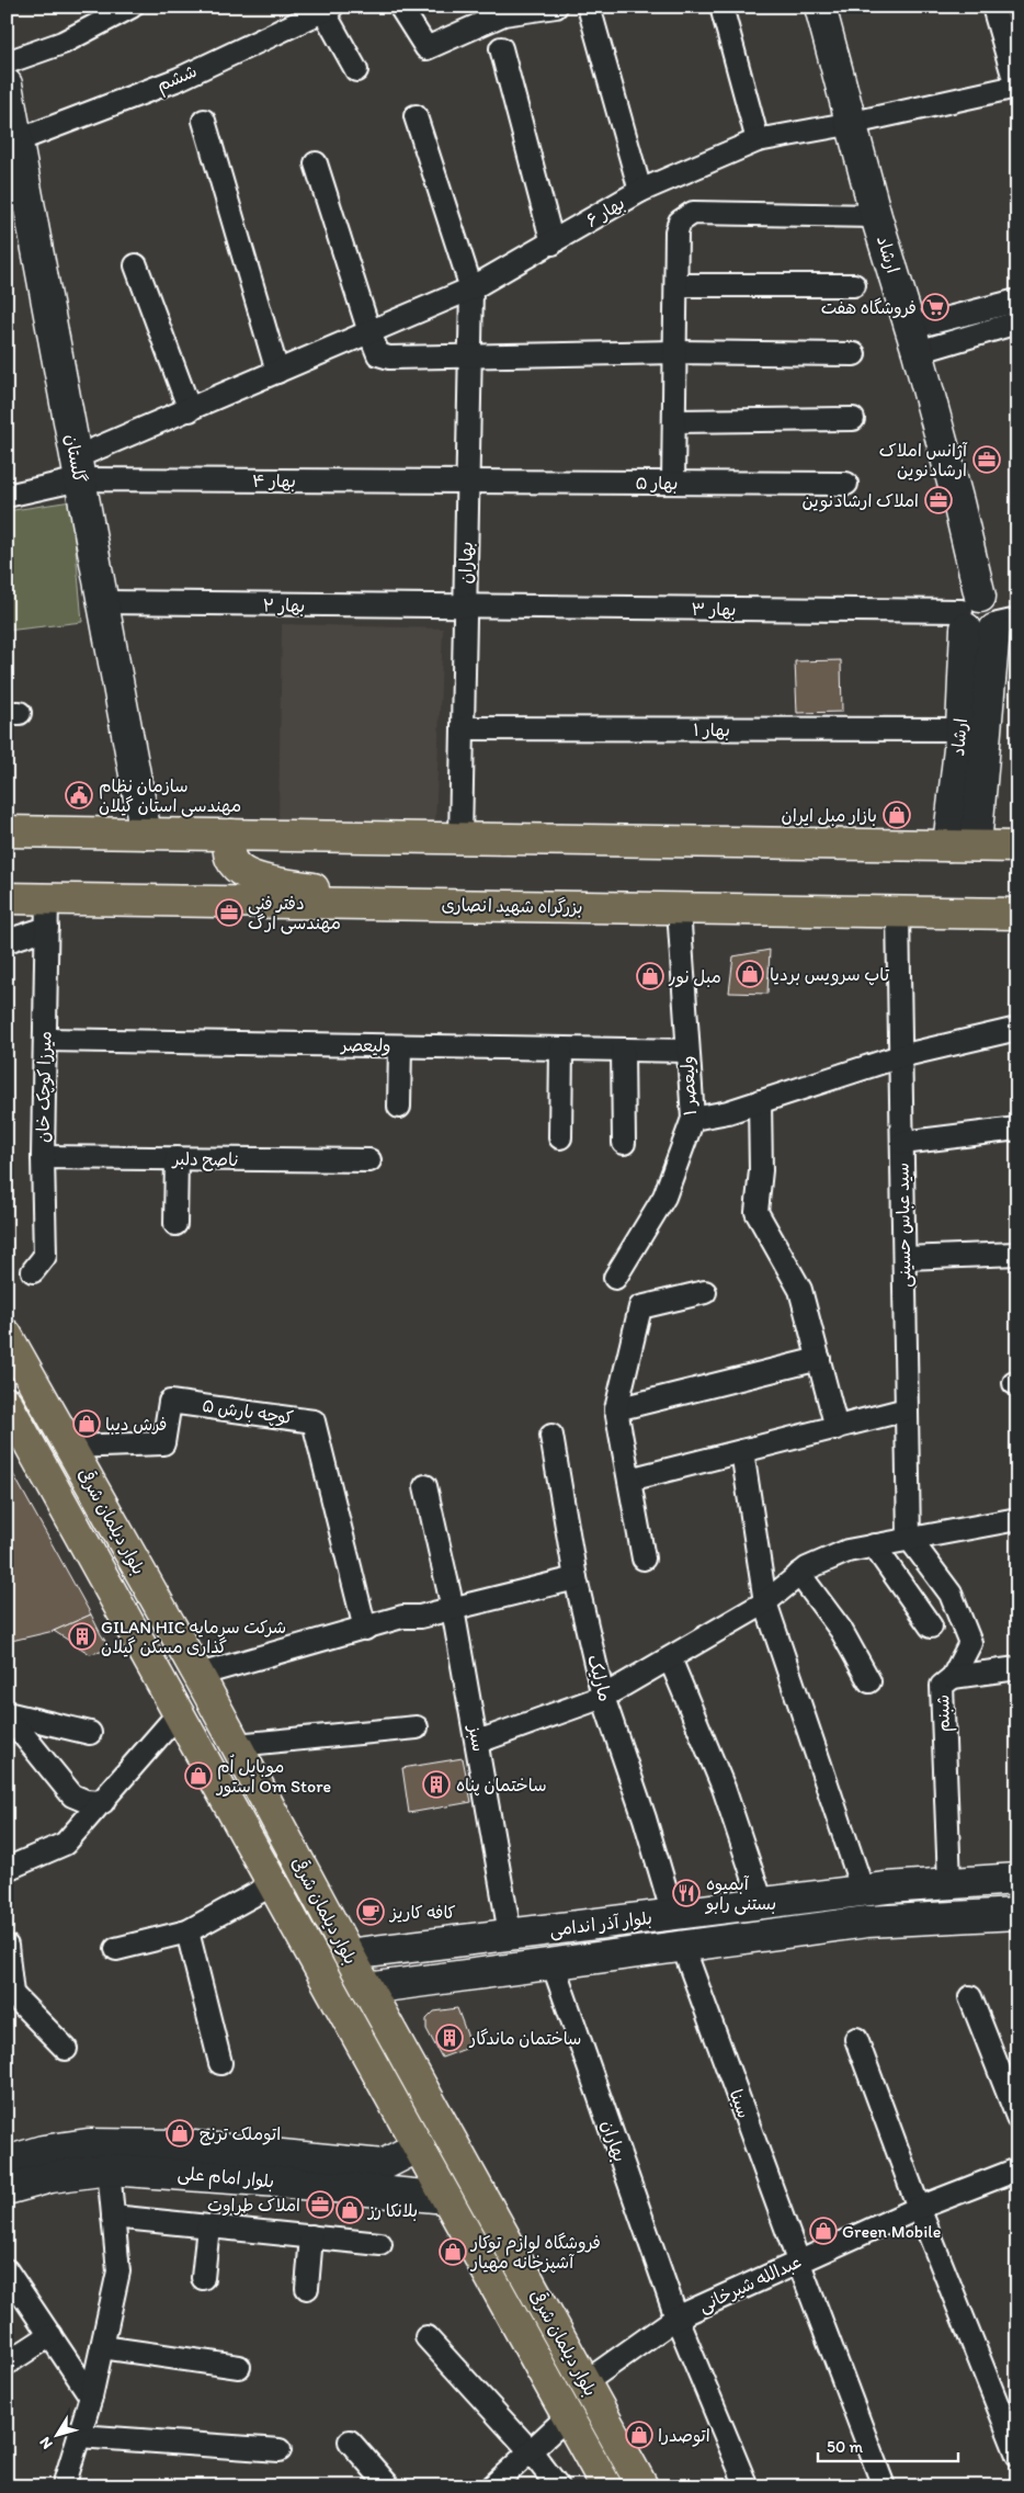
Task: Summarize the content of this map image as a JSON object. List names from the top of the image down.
{
  "streets": {
    "main road": [
      "ارشاد",
      "گلستان",
      "بزرگراه شهید انصاری",
      "بلوار دیلمان شرقی",
      "بلوار آذر اندامی",
      "بلوار امام علی"
    ],
    "street": [
      "ششم",
      "بهار ۶",
      "بهار ۴",
      "بهار ۵",
      "بهاران",
      "بهار ۲",
      "بهار ۳",
      "بهار ۱",
      "ولیعصر",
      "ولیعصر ۱",
      "میرزا کوچک خان",
      "ناصح دلبر",
      "سید عباس حسینی",
      "کوچه بارش ۵",
      "مارلیک",
      "شبنم",
      "سبز",
      "سینا",
      "عبدالله شیرخانی"
    ]
  },
  "crossings": [
    ["ششم", "گلستان"],
    ["بهار ۶", "ارشاد"],
    ["بهار ۶", "گلستان"],
    ["بهار ۶", "بهار ۴"],
    ["بهار ۶", "بهاران"],
    ["ارشاد", "بهار ۳"],
    ["ارشاد", "بهار ۱"],
    ["گلستان", "بهار ۴"],
    ["گلستان", "بهار ۲"],
    ["بهار ۴", "بهار ۵"],
    ["بهار ۴", "بهاران"],
    ["بهار ۵", "بهاران"],
    ["بهاران", "بهار ۲"],
    ["بهاران", "بهار ۳"],
    ["بهاران", "بهار ۱"],
    ["بهاران", "بلوار آذر اندامی"],
    ["بهاران", "عبدالله شیرخانی"],
    ["بهار ۲", "بهار ۳"],
    ["بزرگراه شهید انصاری", "ولیعصر ۱"],
    ["بزرگراه شهید انصاری", "میرزا کوچک خان"],
    ["بزرگراه شهید انصاری", "سید عباس حسینی"],
    ["ولیعصر", "ولیعصر ۱"],
    ["ولیعصر", "میرزا کوچک خان"],
    ["میرزا کوچک خان", "ناصح دلبر"],
    ["سید عباس حسینی", "شبنم"],
    ["کوچه بارش ۵", "بلوار دیلمان شرقی"],
    ["بلوار دیلمان شرقی", "بلوار آذر اندامی"],
    ["بلوار دیلمان شرقی", "بلوار امام علی"],
    ["بلوار دیلمان شرقی", "عبدالله شیرخانی"],
    ["مارلیک", "بلوار آذر اندامی"],
    ["شبنم", "بلوار آذر اندامی"],
    ["سبز", "بلوار آذر اندامی"],
    ["بلوار آذر اندامی", "سینا"],
    ["سینا", "عبدالله شیرخانی"]
  ],
  "places": {
    "supermarket": ["فروشگاه هفت"],
    "office": [
      "آژانس املاک ارشادنوین",
      "املاک ارشادنوین",
      "دفتر فنی مهندسی ارگ",
      "املاک طراوت"
    ],
    "public building": ["سازمان نظام مهندسی استان گیلان"],
    "shop": [
      "بازار مبل ایران",
      "تاپ سرویس بردیا",
      "مبل نور",
      "فرش دیبا",
      "موبایل اُم استور Om Store",
      "اتوملک ترنج",
      "بلانکا رز",
      "Green Mobile",
      "فروشگاه لوازم توکار آشپزخانه مهیار",
      "اتوصدرا"
    ],
    "building": ["GILAN HIC شرکت سرمایه گذاری مسکن گیلان", "ساختمان پناه", "ساختمان ماندگار"],
    "restaurant": ["آبمیوه بستنی رابو"],
    "cafe": ["کافه کاریز"]
  },
  "scale_bar": "50 m",
  "north": "bottom left"
}
